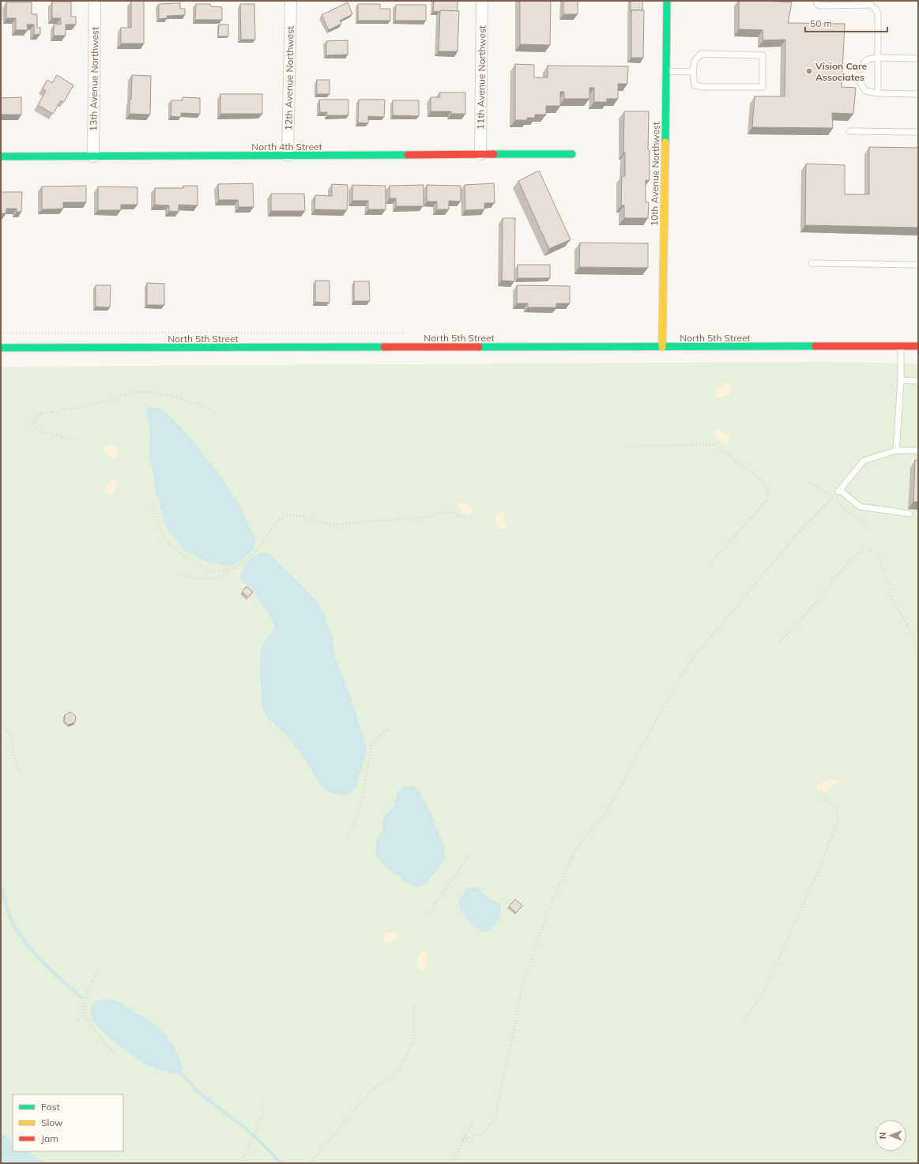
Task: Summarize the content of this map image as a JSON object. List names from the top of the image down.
{
  "streets": {
    "street": [
      "11th Avenue Northwest",
      "12th Avenue Northwest",
      "13th Avenue Northwest",
      "North 4th Street",
      "10th Avenue Northwest",
      "North 5th Street"
    ]
  },
  "crossings": [
    ["11th Avenue Northwest", "North 4th Street"],
    ["12th Avenue Northwest", "North 4th Street"],
    ["13th Avenue Northwest", "North 4th Street"],
    ["10th Avenue Northwest", "North 5th Street"]
  ],
  "places": ["Vision Care Associates"],
  "legend": ["Fast", "Slow", "Jam"],
  "scale_bar": "50 m",
  "north": "left"
}
